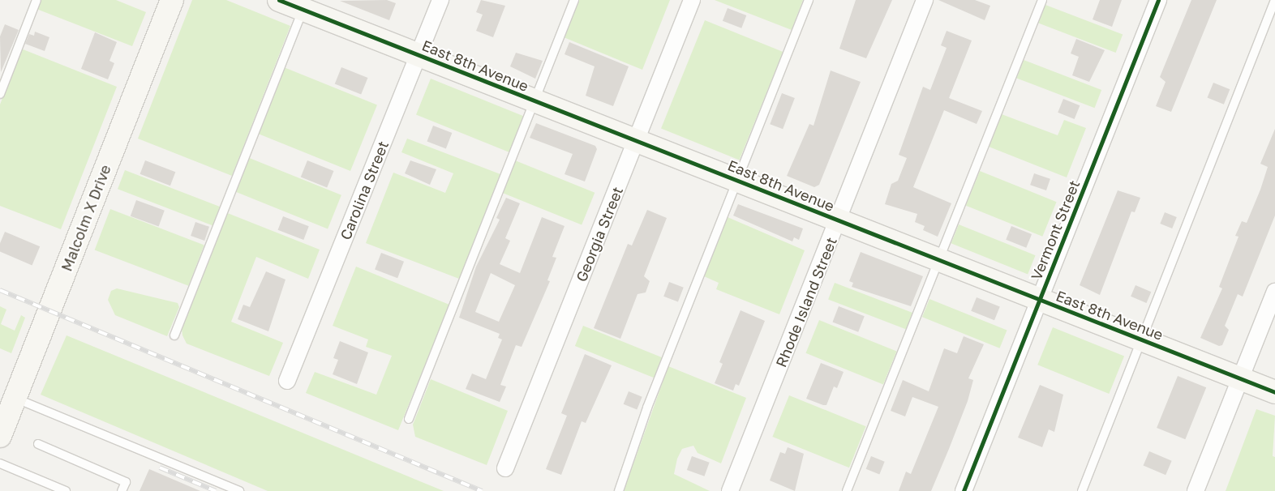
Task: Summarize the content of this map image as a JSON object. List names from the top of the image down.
{
  "streets": {
    "street": [
      "East 8th Avenue",
      "Carolina Street",
      "Malcolm X Drive",
      "Vermont Street",
      "Georgia Street",
      "Rhode Island Street"
    ]
  },
  "crossings": [
    ["East 8th Avenue", "Carolina Street"],
    ["East 8th Avenue", "Vermont Street"],
    ["East 8th Avenue", "Georgia Street"],
    ["East 8th Avenue", "Rhode Island Street"]
  ]
}
